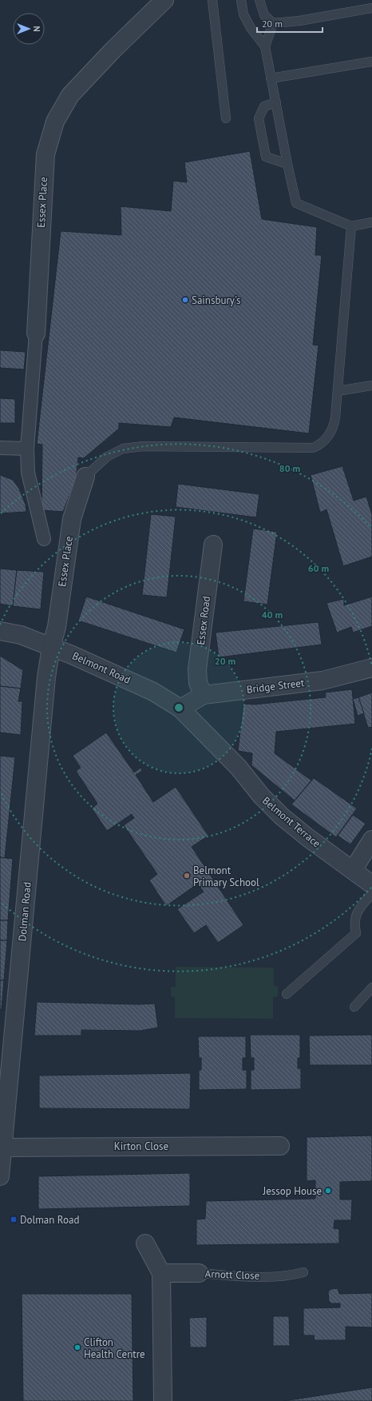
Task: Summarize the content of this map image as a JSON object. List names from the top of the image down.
{
  "streets": {
    "street": [
      "Essex Place",
      "Essex Road",
      "Belmont Road",
      "Bridge Street",
      "Belmont Terrace",
      "Dolman Road",
      "Kirton Close",
      "Arnott Close"
    ]
  },
  "crossings": [
    ["Essex Place", "Belmont Road"],
    ["Essex Place", "Dolman Road"],
    ["Essex Road", "Bridge Street"],
    ["Belmont Road", "Bridge Street"],
    ["Belmont Road", "Belmont Terrace"],
    ["Belmont Road", "Dolman Road"],
    ["Dolman Road", "Kirton Close"]
  ],
  "places": {
    "other": [
      "Sainsbury's",
      "Belmont Primary School",
      "Jessop House",
      "Clifton Health Centre"
    ],
    "transit": ["Dolman Road"]
  },
  "scale_bar": "20 m",
  "north": "right",
  "rings": [
    "80 m",
    "60 m",
    "40 m",
    "20 m"
  ]
}
